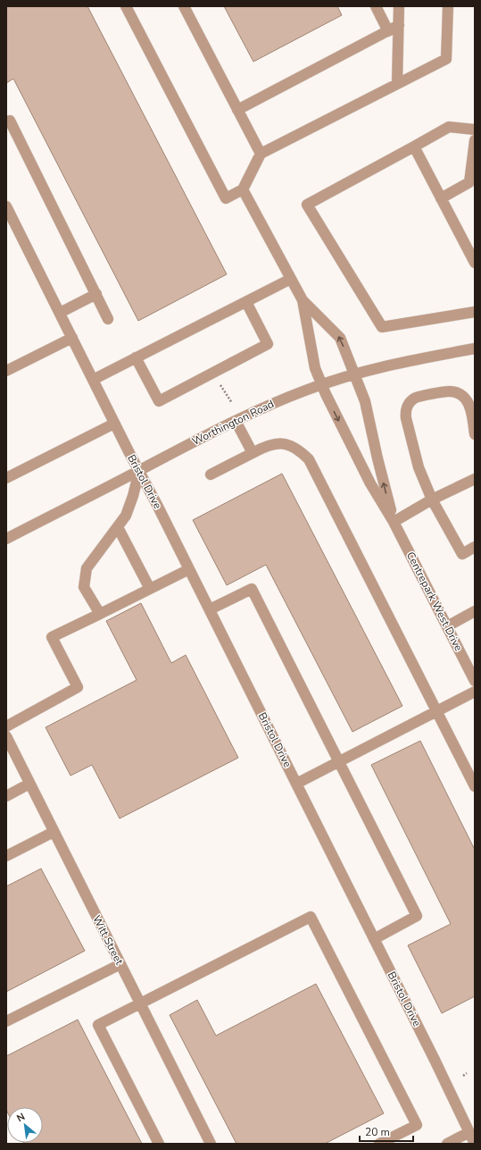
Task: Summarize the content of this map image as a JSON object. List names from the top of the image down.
{
  "streets": {
    "street": [
      "Worthington Road",
      "Bristol Drive",
      "Centrepark West Drive",
      "Witt Street"
    ]
  },
  "crossings": [
    ["Worthington Road", "Bristol Drive"],
    ["Worthington Road", "Centrepark West Drive"]
  ],
  "scale_bar": "20 m",
  "north": "top left"
}
